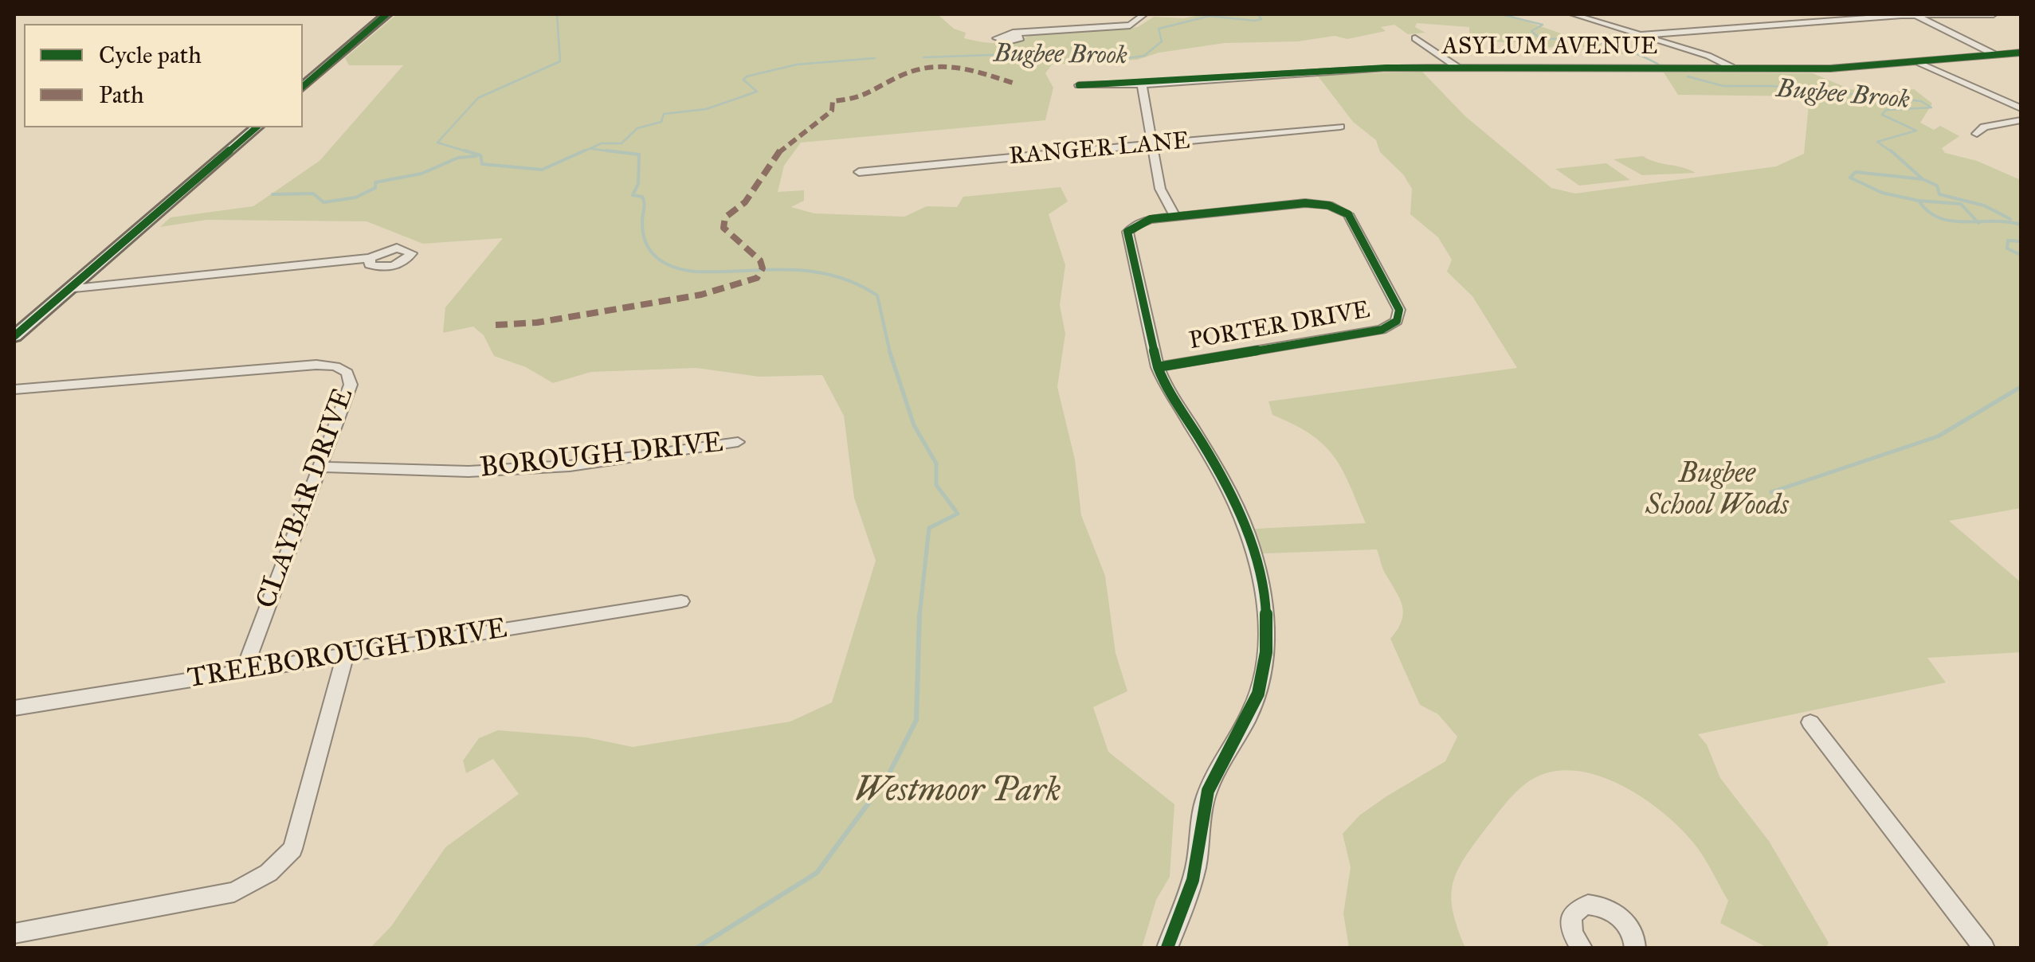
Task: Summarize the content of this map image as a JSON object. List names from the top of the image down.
{
  "streets": {
    "street": [
      "ASYLUM AVENUE",
      "RANGER LANE",
      "PORTER DRIVE",
      "BOROUGH DRIVE",
      "CLAYBAR DRIVE",
      "TREEBOROUGH DRIVE"
    ]
  },
  "crossings": [
    ["BOROUGH DRIVE", "CLAYBAR DRIVE"],
    ["CLAYBAR DRIVE", "TREEBOROUGH DRIVE"]
  ],
  "water": ["Bugbee Brook"],
  "parks": ["Bugbee School Woods", "Westmoor Park"],
  "legend": ["Cycle path", "Path"]
}
